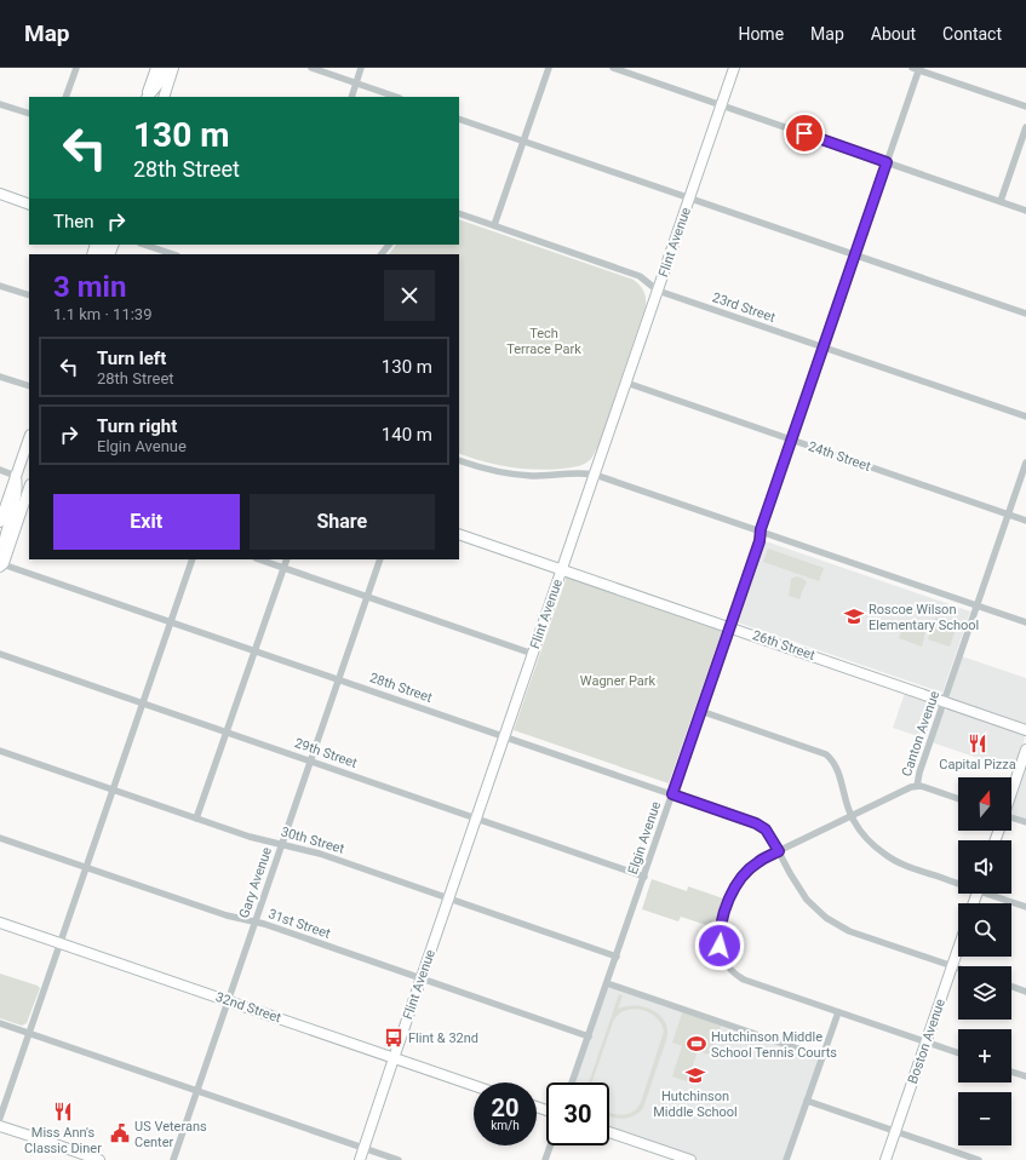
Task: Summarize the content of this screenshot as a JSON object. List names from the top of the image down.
{
  "streets": {
    "street": [
      "Flint Avenue",
      "23rd Street",
      "24th Street",
      "26th Street",
      "28th Street",
      "Canton Avenue",
      "29th Street",
      "Elgin Avenue",
      "30th Street",
      "Gary Avenue",
      "31st Street",
      "32nd Street",
      "Boston Avenue"
    ]
  },
  "crossings": [
    ["Flint Avenue", "23rd Street"],
    ["Flint Avenue", "24th Street"],
    ["Flint Avenue", "26th Street"],
    ["Flint Avenue", "28th Street"],
    ["Flint Avenue", "29th Street"],
    ["Flint Avenue", "30th Street"],
    ["Flint Avenue", "31st Street"],
    ["Flint Avenue", "32nd Street"],
    ["23rd Street", "Elgin Avenue"],
    ["24th Street", "Canton Avenue"],
    ["24th Street", "Elgin Avenue"],
    ["26th Street", "Canton Avenue"],
    ["26th Street", "Elgin Avenue"],
    ["28th Street", "Canton Avenue"],
    ["28th Street", "Elgin Avenue"],
    ["28th Street", "Gary Avenue"],
    ["29th Street", "Elgin Avenue"],
    ["29th Street", "Gary Avenue"],
    ["Elgin Avenue", "30th Street"],
    ["Elgin Avenue", "31st Street"],
    ["30th Street", "Gary Avenue"],
    ["Gary Avenue", "31st Street"],
    ["Gary Avenue", "32nd Street"]
  ],
  "parks": ["Tech Terrace Park", "Wagner Park"],
  "places": {
    "school or university": ["Roscoe Wilson Elementary School", "Hutchinson Middle School"],
    "restaurant": ["Capital Pizza", "Miss Ann's Classic Diner"],
    "bus stop": ["Flint & 32nd"],
    "sports": ["Hutchinson Middle School Tennis Courts"],
    "public building": ["US Veterans Center"]
  },
  "north": "top",
  "page": {
    "header": "Map",
    "nav": [
      "Home",
      "Map",
      "About",
      "Contact"
    ],
    "turn": ["130 m", "28th Street"],
    "then": "Then",
    "heading": ["3 min", "1.1 km · 11:39"],
    "list": [
      {
        "name": "Turn left",
        "note": "28th Street",
        "value": "130 m"
      },
      {
        "name": "Turn right",
        "note": "Elgin Avenue",
        "value": "140 m"
      }
    ],
    "buttons": ["Exit", "Share"],
    "map_buttons": ["+", "−"],
    "speed": "20 km/h",
    "limit": "30"
  }
}
